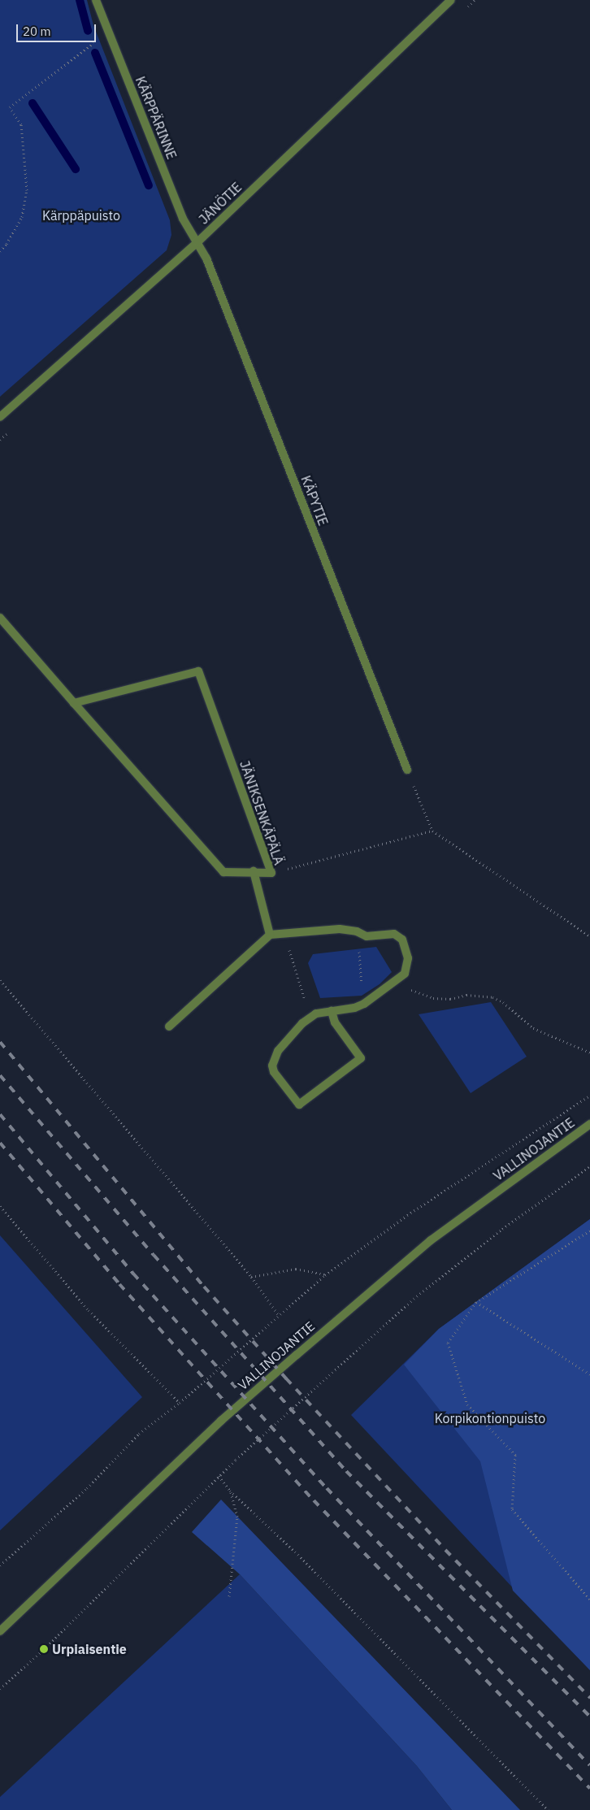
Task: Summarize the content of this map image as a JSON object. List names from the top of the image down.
{
  "streets": {
    "street": [
      "KÄRPPÄRINNE",
      "JÄNÖTIE",
      "KÄPYTIE",
      "JÄNIKSENKÄPÄLÄ",
      "VALLINOJANTIE"
    ]
  },
  "crossings": [
    ["KÄRPPÄRINNE", "JÄNÖTIE"],
    ["KÄRPPÄRINNE", "KÄPYTIE"],
    ["JÄNÖTIE", "KÄPYTIE"]
  ],
  "parks": ["Kärppäpuisto", "Korpikontionpuisto"],
  "places": ["Urpiaisentie"],
  "scale_bar": "20 m"
}
